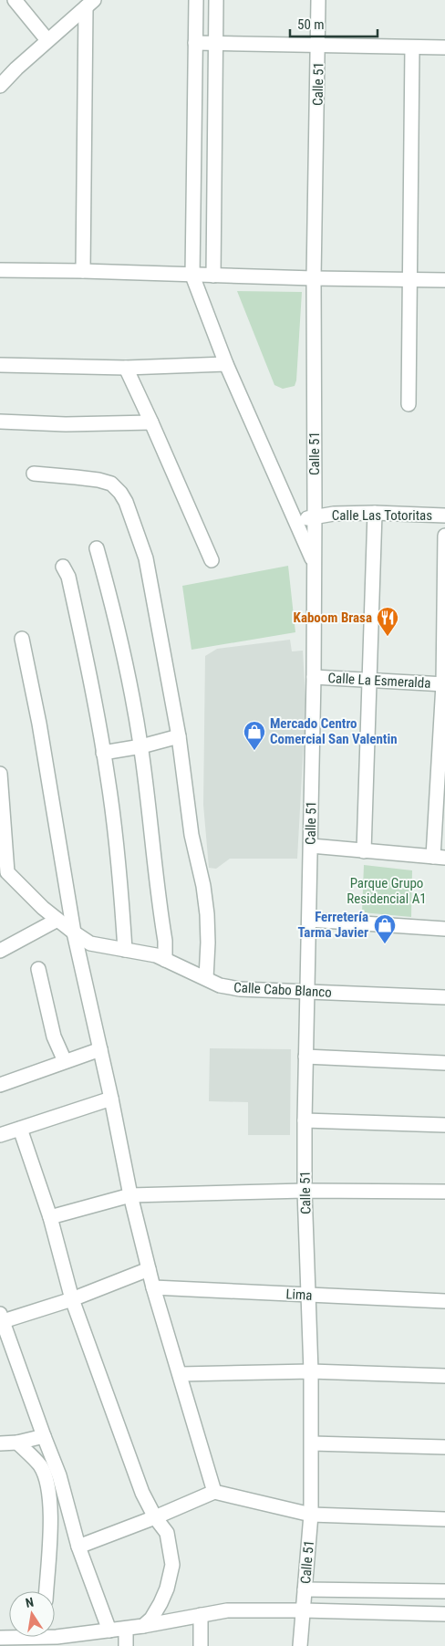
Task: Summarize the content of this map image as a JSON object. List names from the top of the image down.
{
  "streets": {
    "street": [
      "Calle 51",
      "Calle Las Totoritas",
      "Calle La Esmeralda",
      "Calle Cabo Blanco",
      "Lima"
    ]
  },
  "crossings": [
    ["Calle 51", "Calle Las Totoritas"],
    ["Calle 51", "Calle La Esmeralda"],
    ["Calle 51", "Calle Cabo Blanco"],
    ["Calle 51", "Lima"]
  ],
  "parks": ["Parque Grupo Residencial A1"],
  "places": {
    "restaurant": ["Kaboom Brasa"],
    "shop": ["Mercado Centro Comercial San Valentin", "Ferretería Tarma Javier"]
  },
  "scale_bar": "50 m",
  "north": "top"
}
